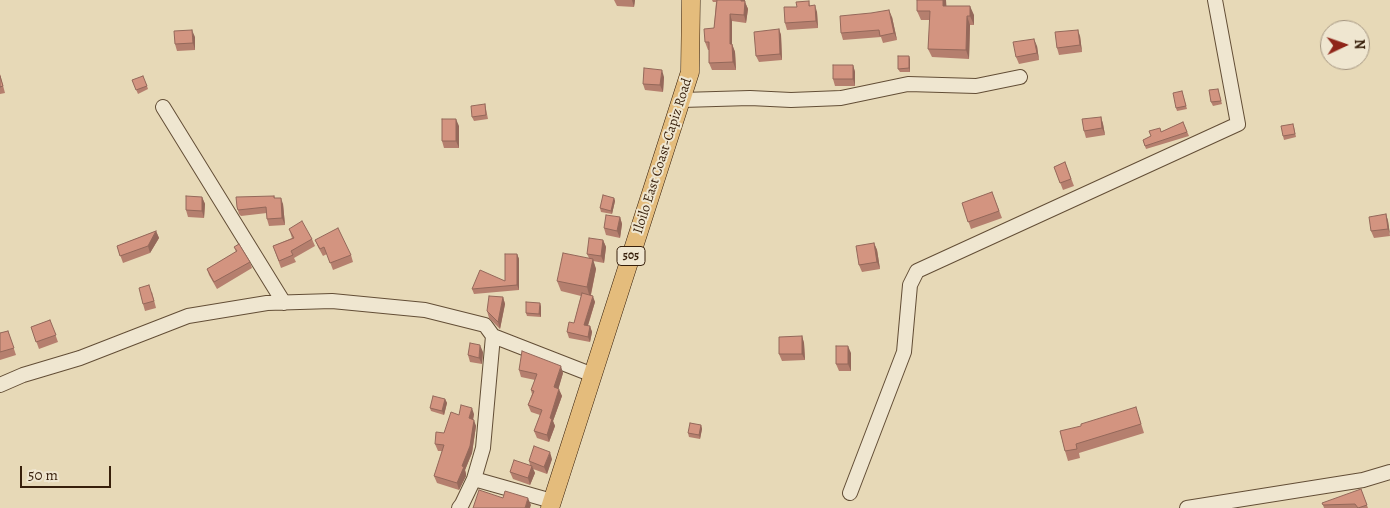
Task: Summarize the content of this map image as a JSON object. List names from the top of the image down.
{
  "streets": {
    "main road": ["Iloilo East Coast-Capiz Road", "505"]
  },
  "scale_bar": "50 m",
  "north": "right"
}
